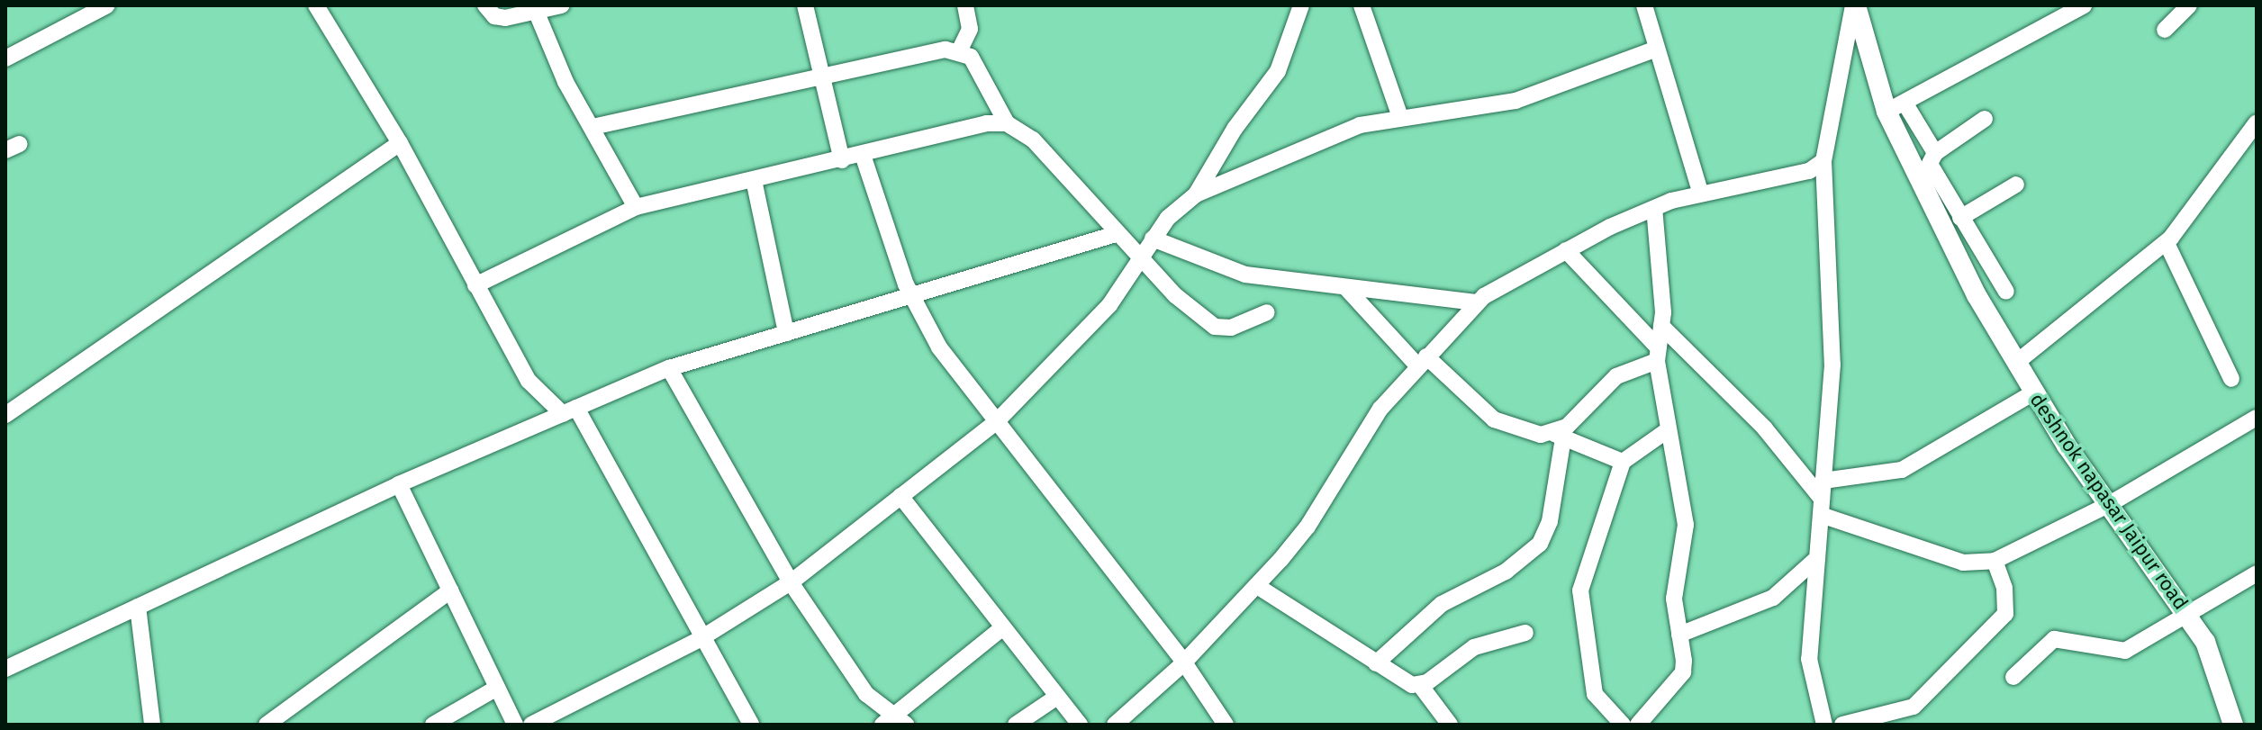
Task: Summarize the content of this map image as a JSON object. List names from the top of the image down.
{
  "streets": {
    "main road": ["deshnok napasar Jaipur road"]
  }
}
